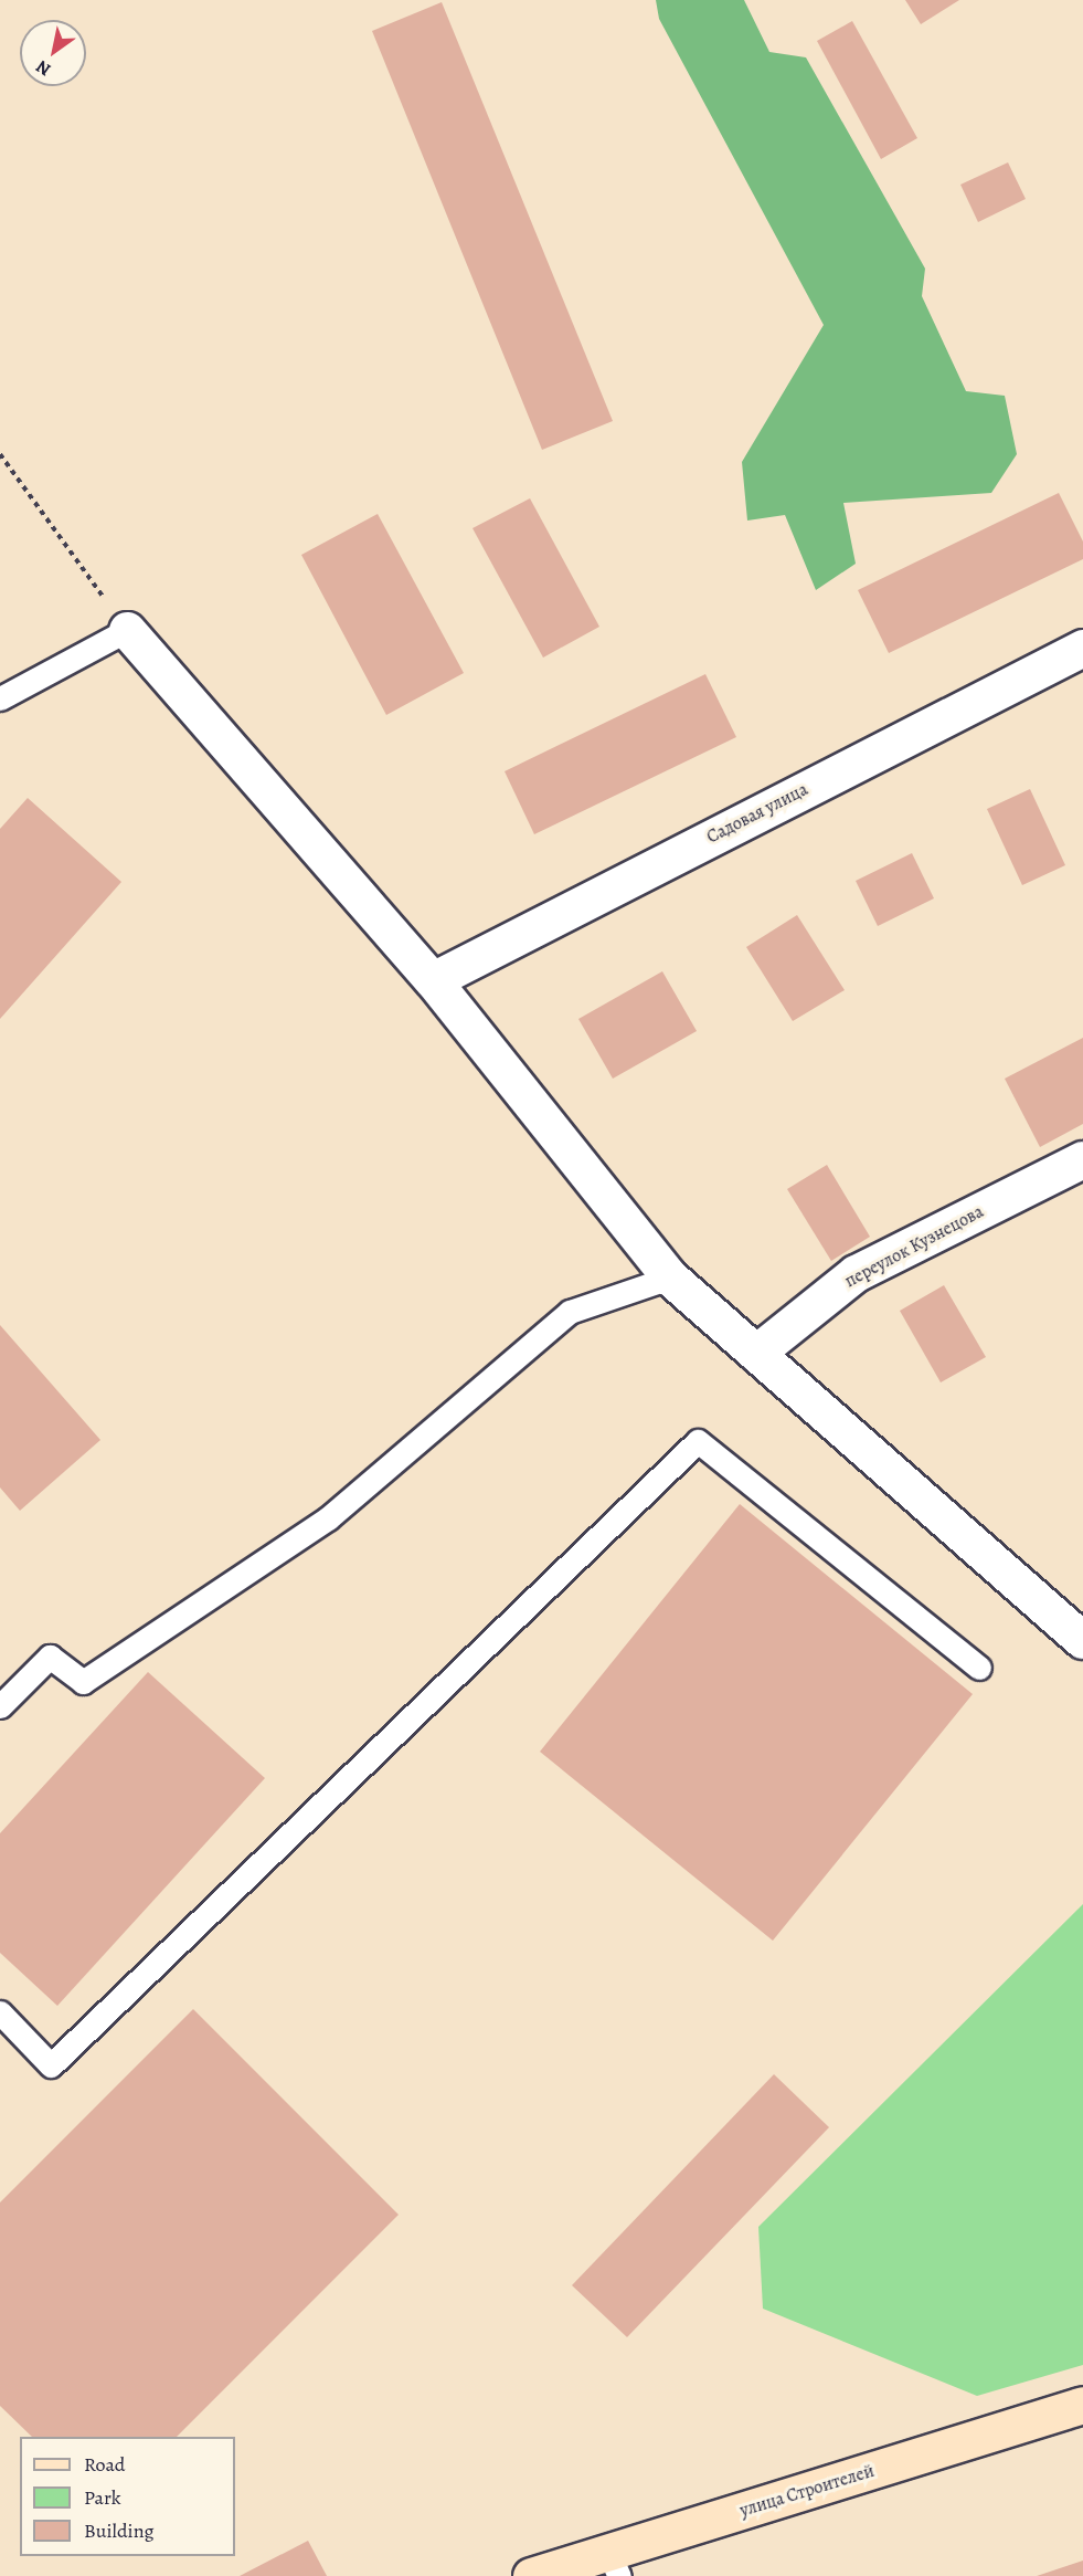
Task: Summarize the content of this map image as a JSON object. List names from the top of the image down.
{
  "streets": {
    "main road": ["улица Строителей"],
    "street": ["Садовая улица", "переулок Кузнецова"]
  },
  "legend": ["Road", "Park", "Building"],
  "north": "bottom left"
}
